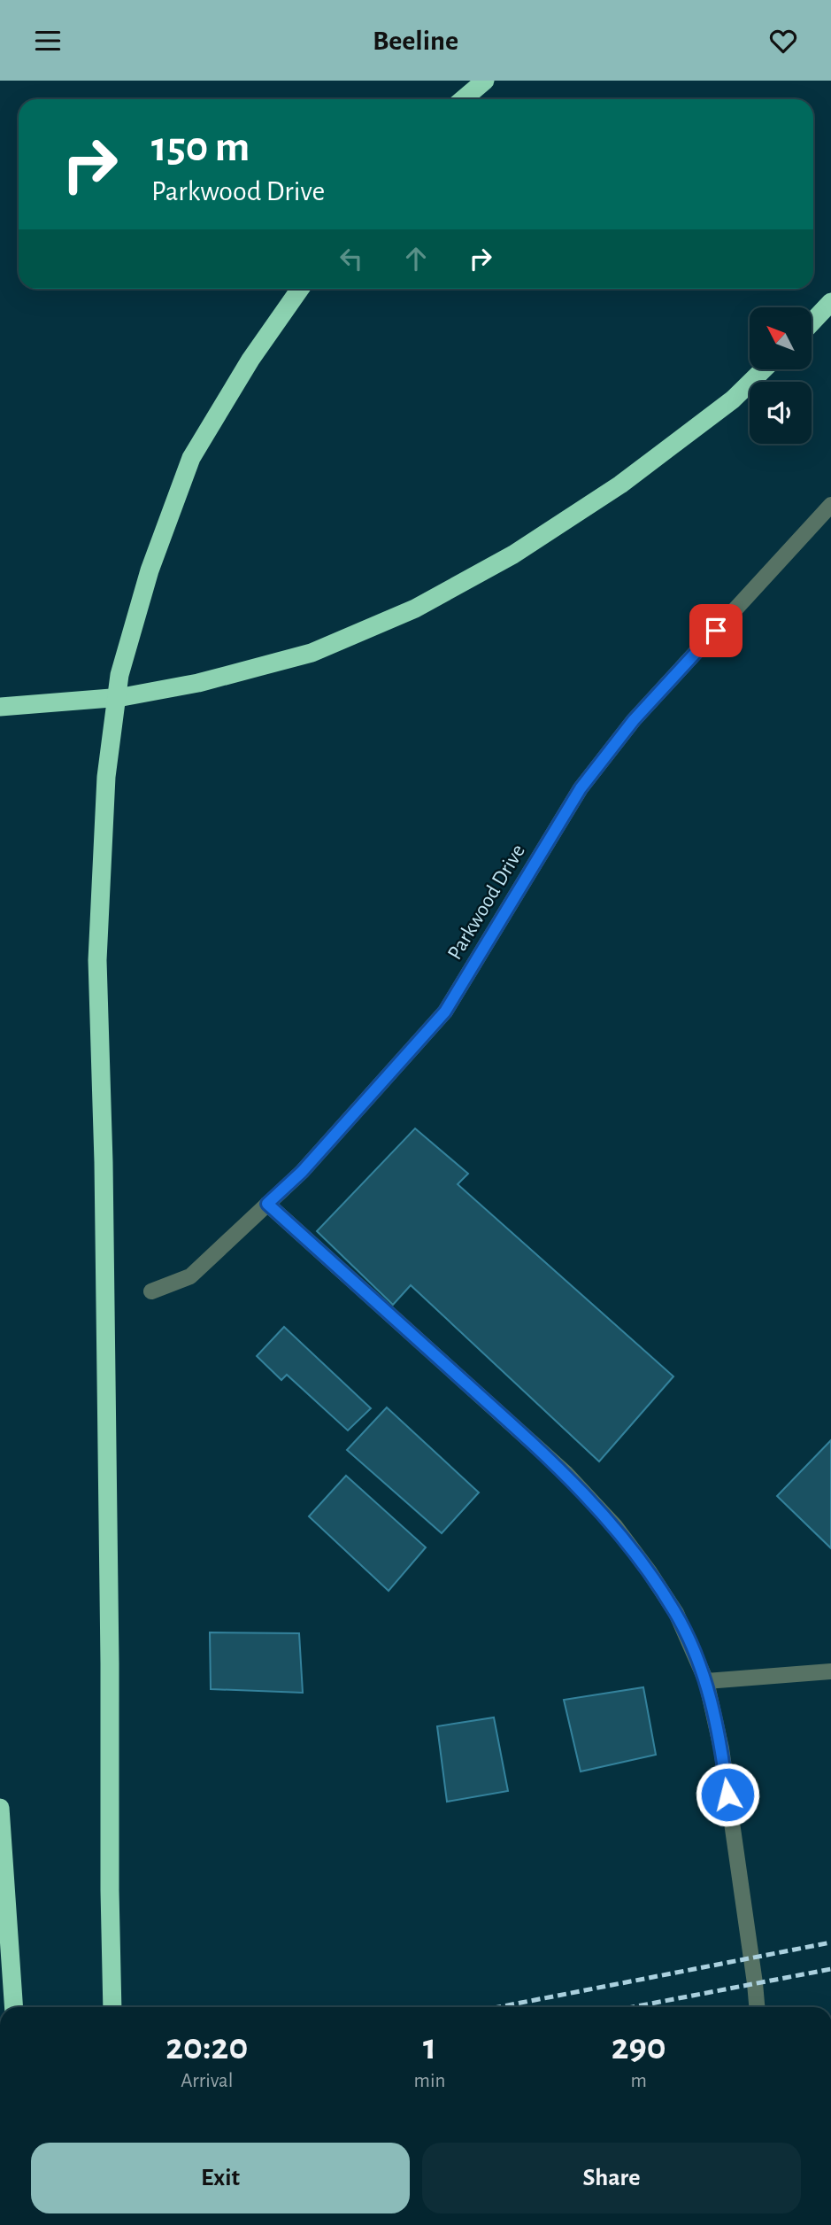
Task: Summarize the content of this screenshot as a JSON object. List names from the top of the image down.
{
  "streets": {
    "street": ["Parkwood Drive"]
  },
  "north": "top left",
  "page": {
    "header": "Beeline",
    "turn": ["150 m", "Parkwood Drive"],
    "eta": [
      "20:20",
      "Arrival",
      "1",
      "min",
      "290",
      "m"
    ],
    "buttons": ["Exit", "Share"]
  }
}
